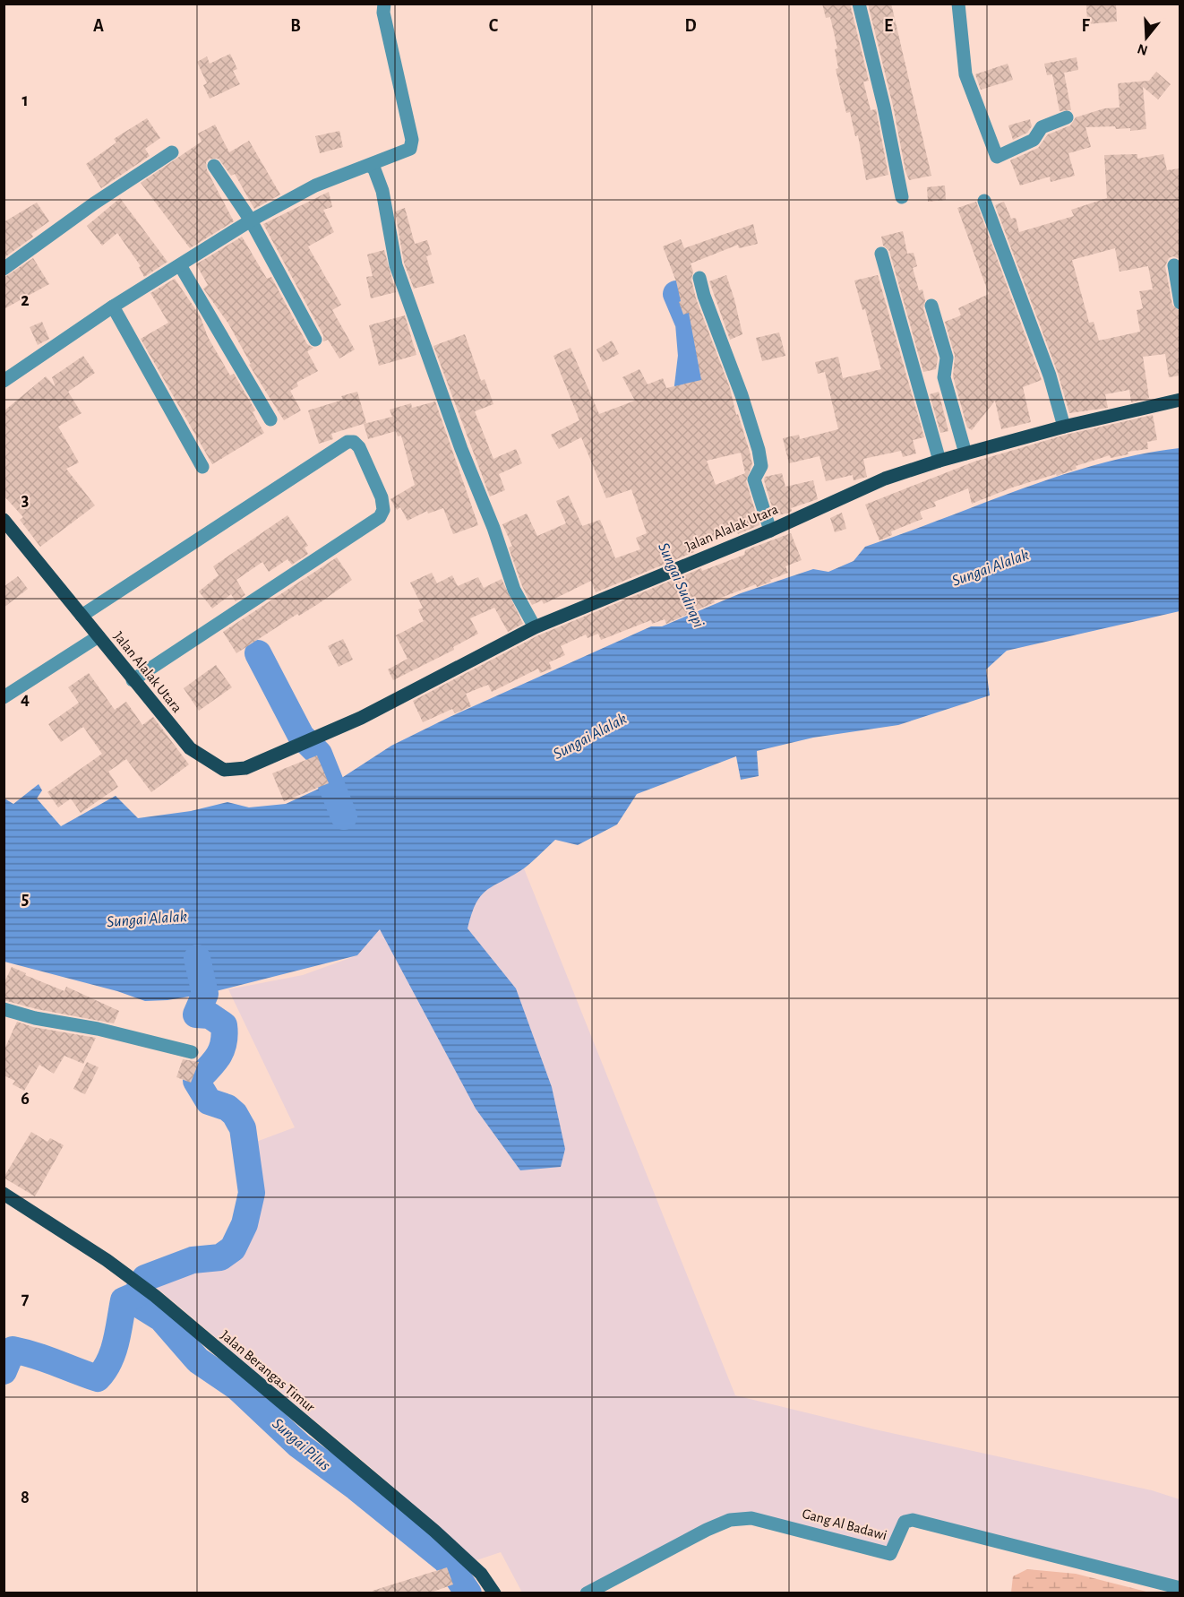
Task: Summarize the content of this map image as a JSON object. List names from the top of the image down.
{
  "streets": {
    "main road": ["Jalan Alalak Utara", "Jalan Berangas Timur"],
    "street": ["Gang Al Badawi"]
  },
  "water": ["Sungai Alalak", "Sungai Sudirapi", "Sungai Pilus"],
  "north": "bottom",
  "grid": {
    "columns": [
      "A",
      "B",
      "C",
      "D",
      "E",
      "F"
    ],
    "rows": [
      "1",
      "2",
      "3",
      "4",
      "5",
      "6",
      "7",
      "8"
    ]
  }
}
